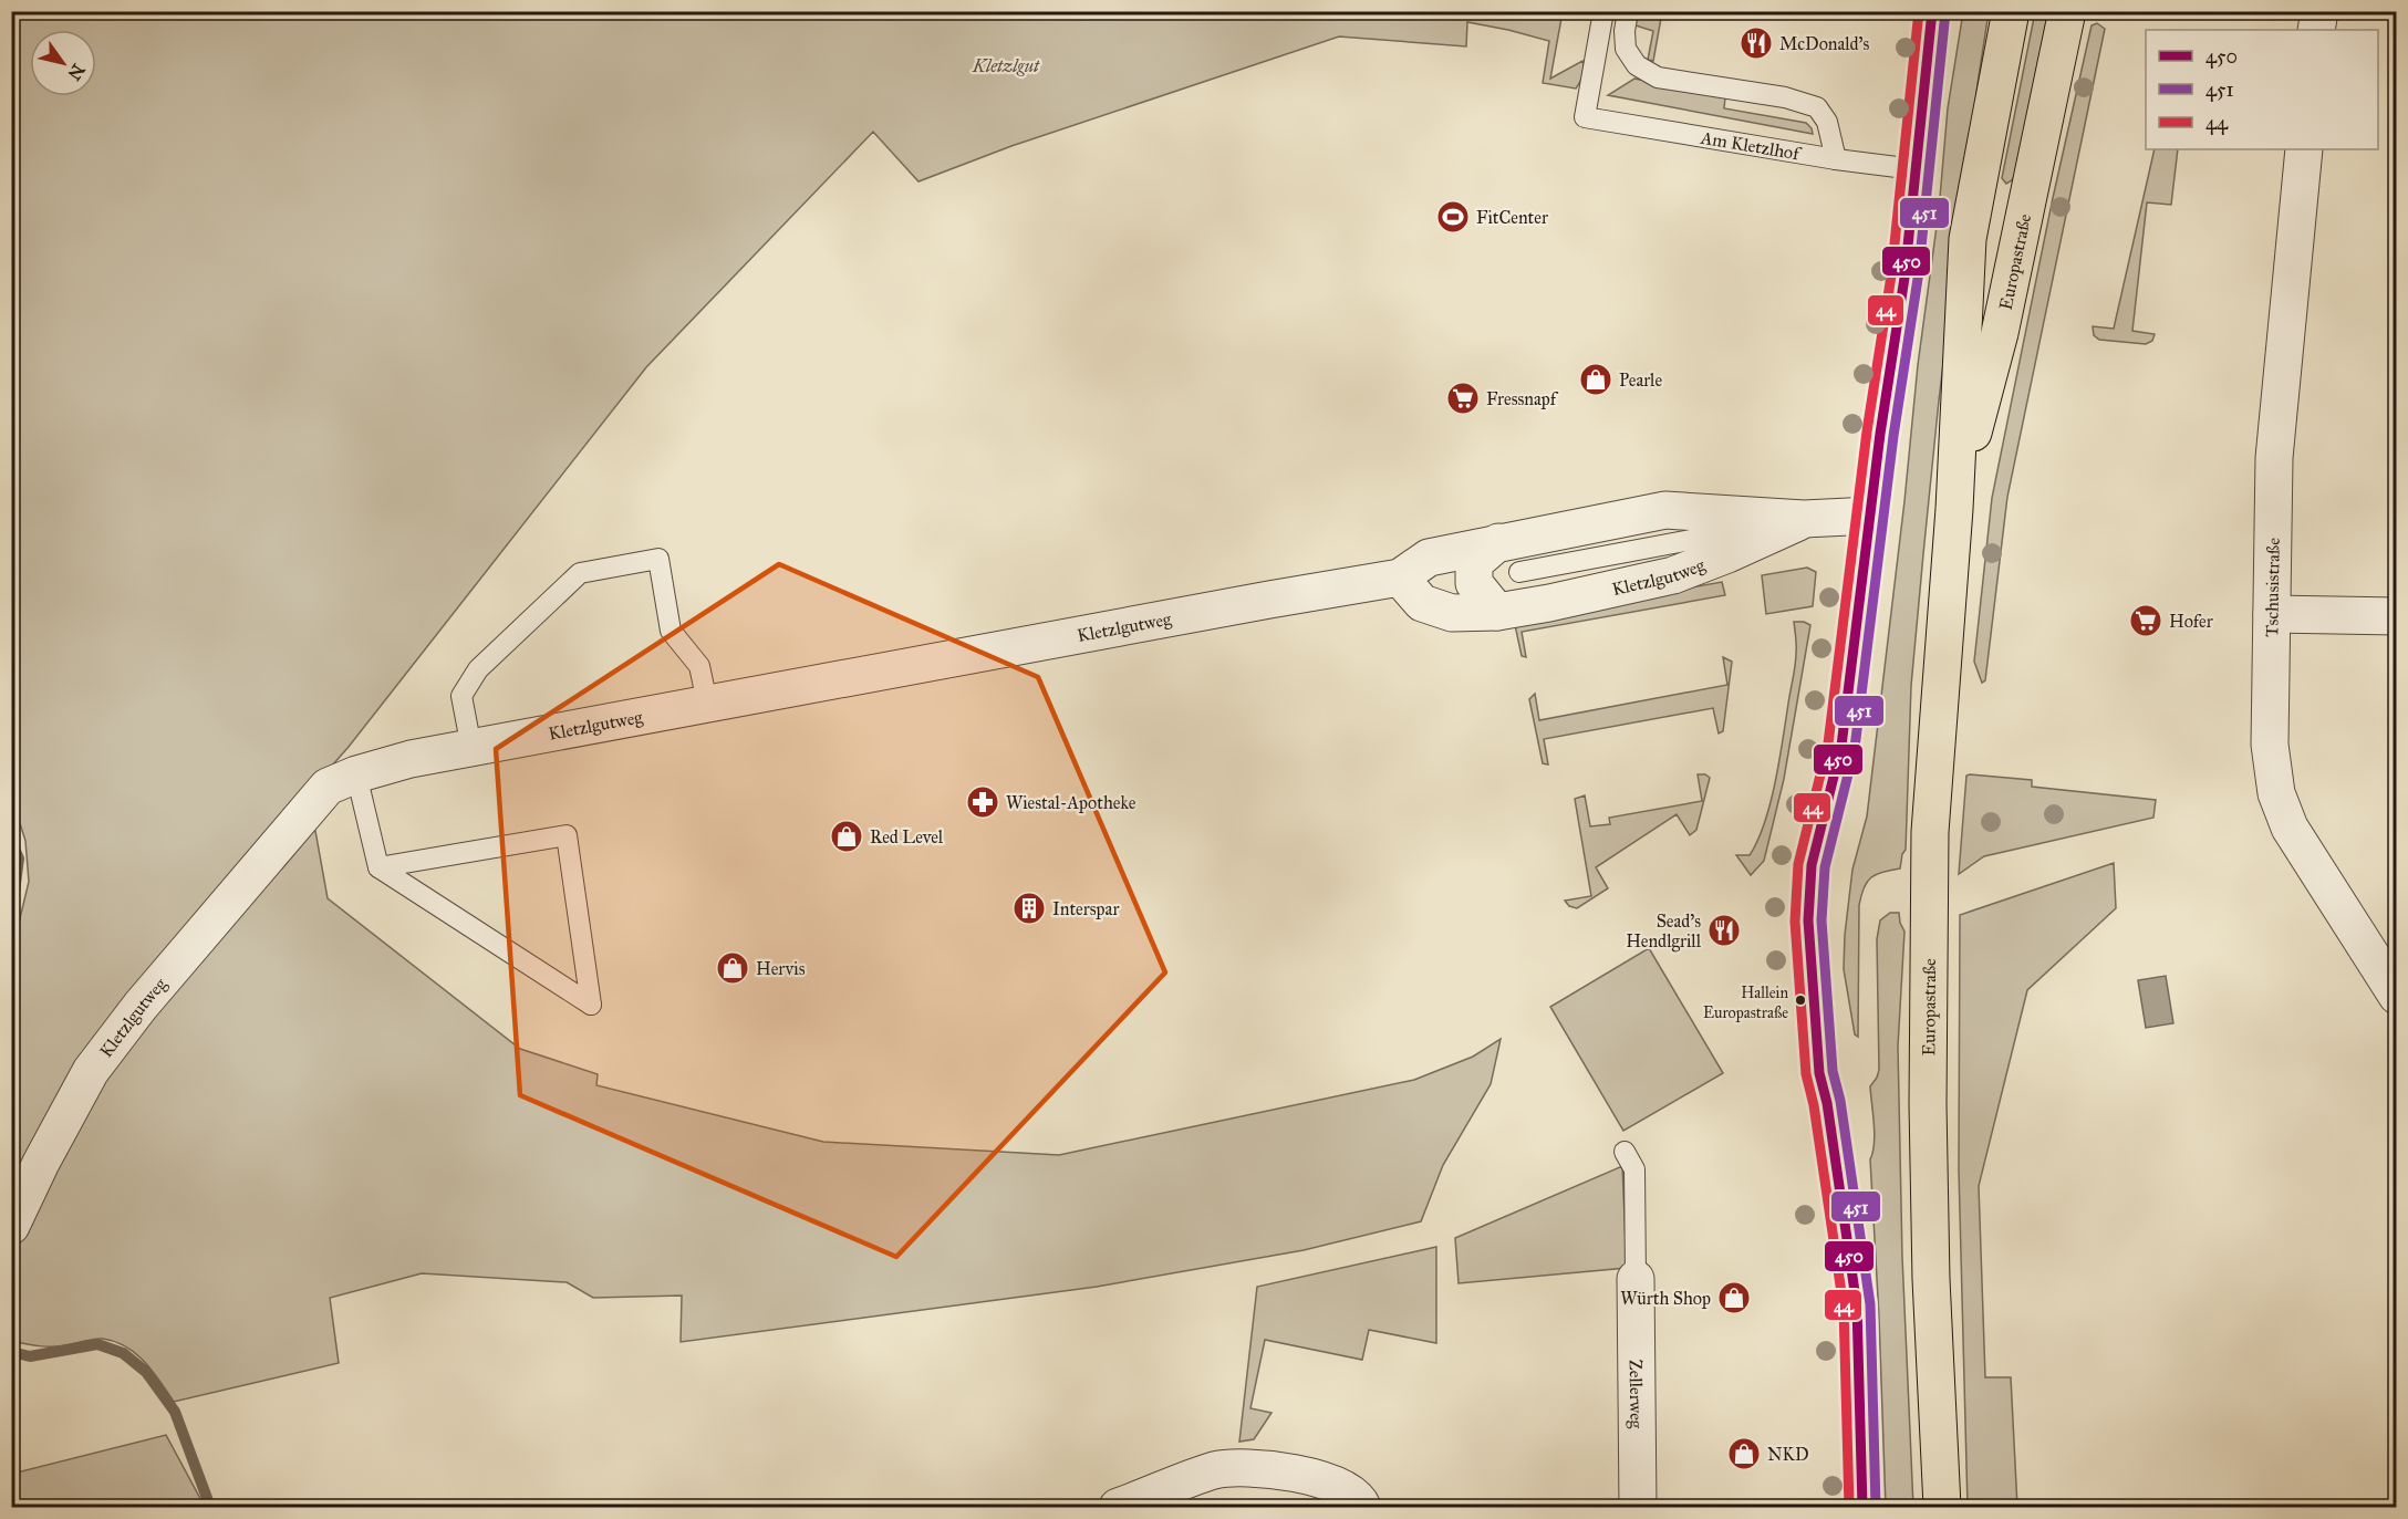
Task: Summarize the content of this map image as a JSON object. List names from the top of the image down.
{
  "streets": {
    "main road": ["Europastraße"],
    "street": ["Kletzlgutweg", "Tschusistraße", "Zellerweg"],
    "lane": ["Am Kletzlhof"]
  },
  "parks": ["Kletzlgut"],
  "places": {
    "restaurant": ["McDonald's", "Sead's Hendlgrill"],
    "sports": ["FitCenter"],
    "shop": [
      "Pearle",
      "Red Level",
      "Hervis",
      "Würth Shop",
      "NKD"
    ],
    "supermarket": ["Fressnapf", "Hofer"],
    "pharmacy": ["Wiestal-Apotheke"],
    "building": ["Interspar"],
    "other": ["Hallein Europastraße"]
  },
  "lines": ["transit line 450", "transit line 44", "transit line 451"],
  "legend": ["450", "451", "44"],
  "north": "bottom right"
}
